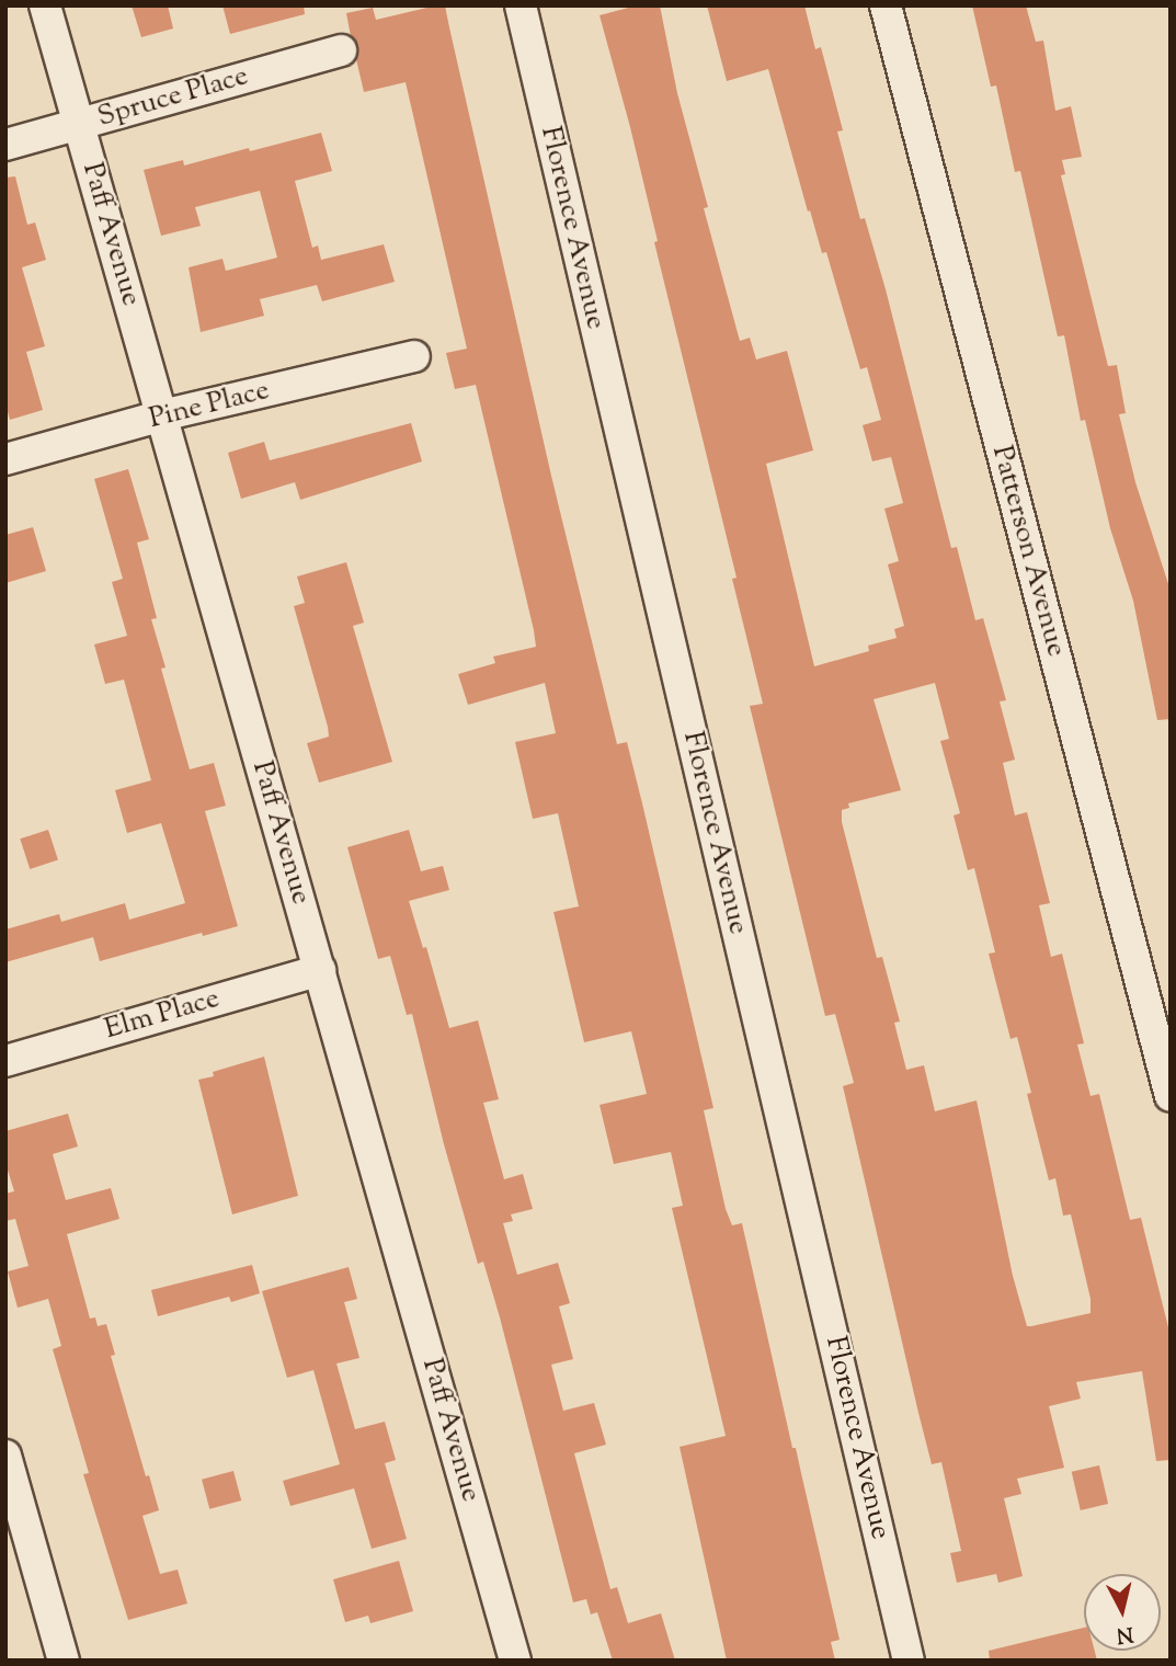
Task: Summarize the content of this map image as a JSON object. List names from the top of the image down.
{
  "streets": {
    "street": [
      "Spruce Place",
      "Florence Avenue",
      "Paff Avenue",
      "Pine Place",
      "Patterson Avenue",
      "Elm Place"
    ]
  },
  "crossings": [
    ["Spruce Place", "Paff Avenue"],
    ["Paff Avenue", "Pine Place"],
    ["Paff Avenue", "Elm Place"]
  ],
  "north": "bottom"
}
